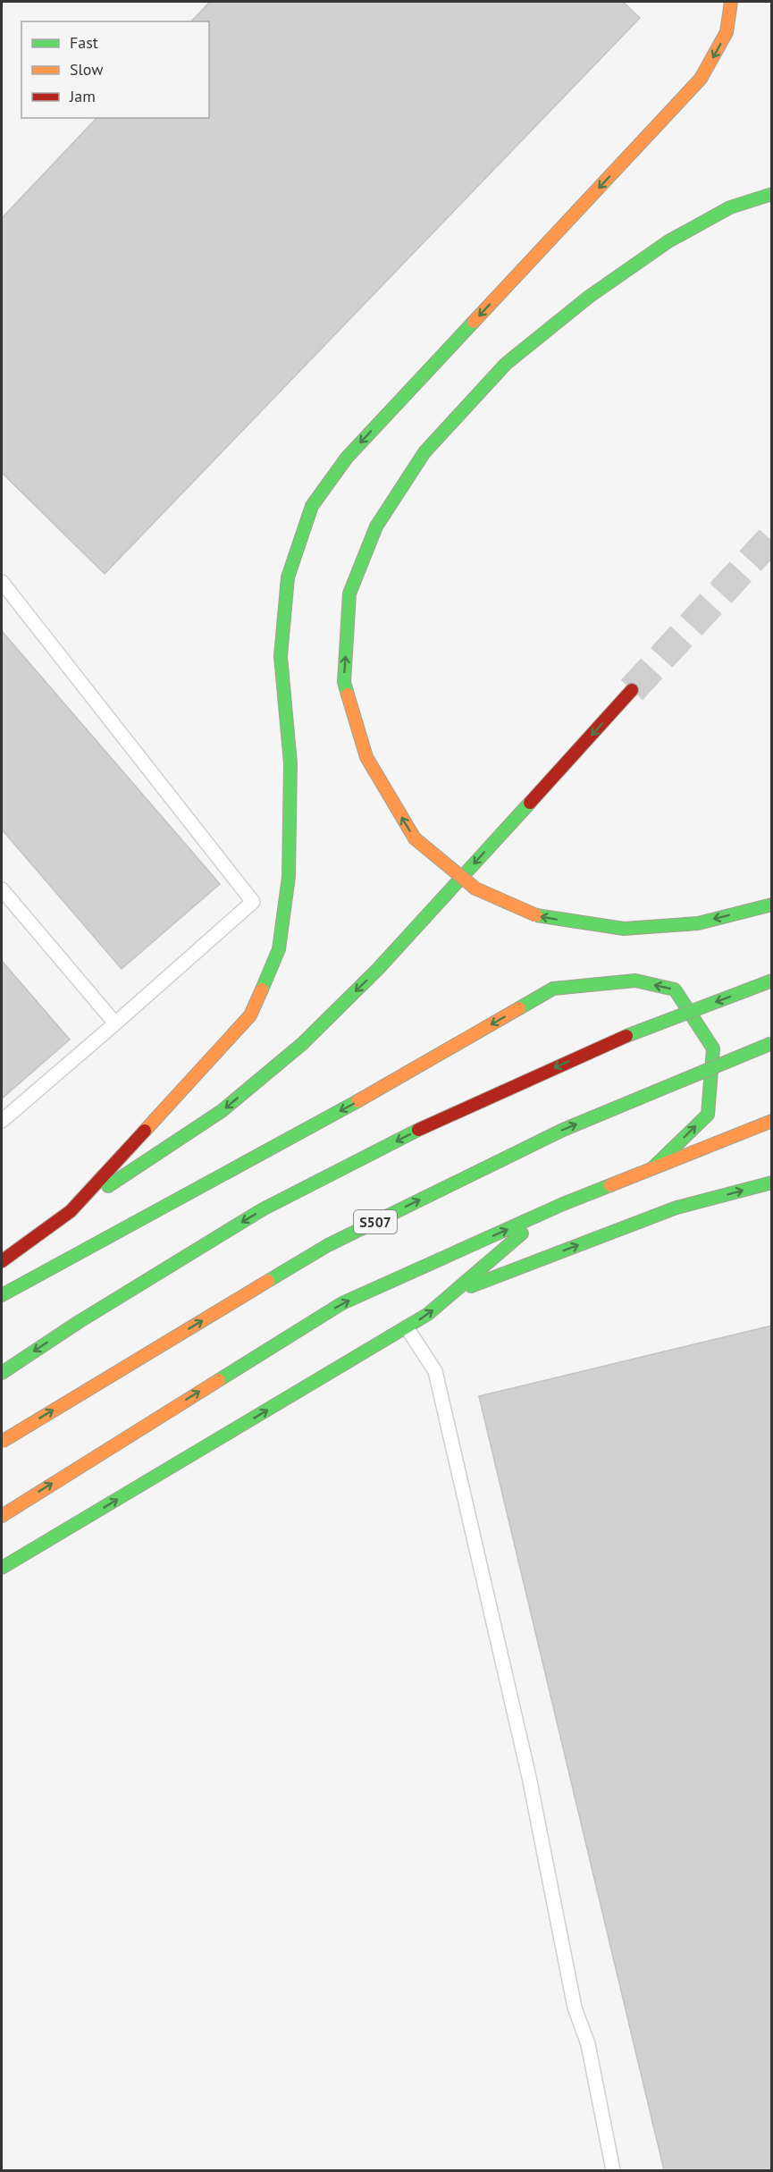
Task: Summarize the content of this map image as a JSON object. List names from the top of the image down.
{
  "streets": {
    "highway": ["S507"]
  },
  "legend": ["Fast", "Slow", "Jam"]
}
